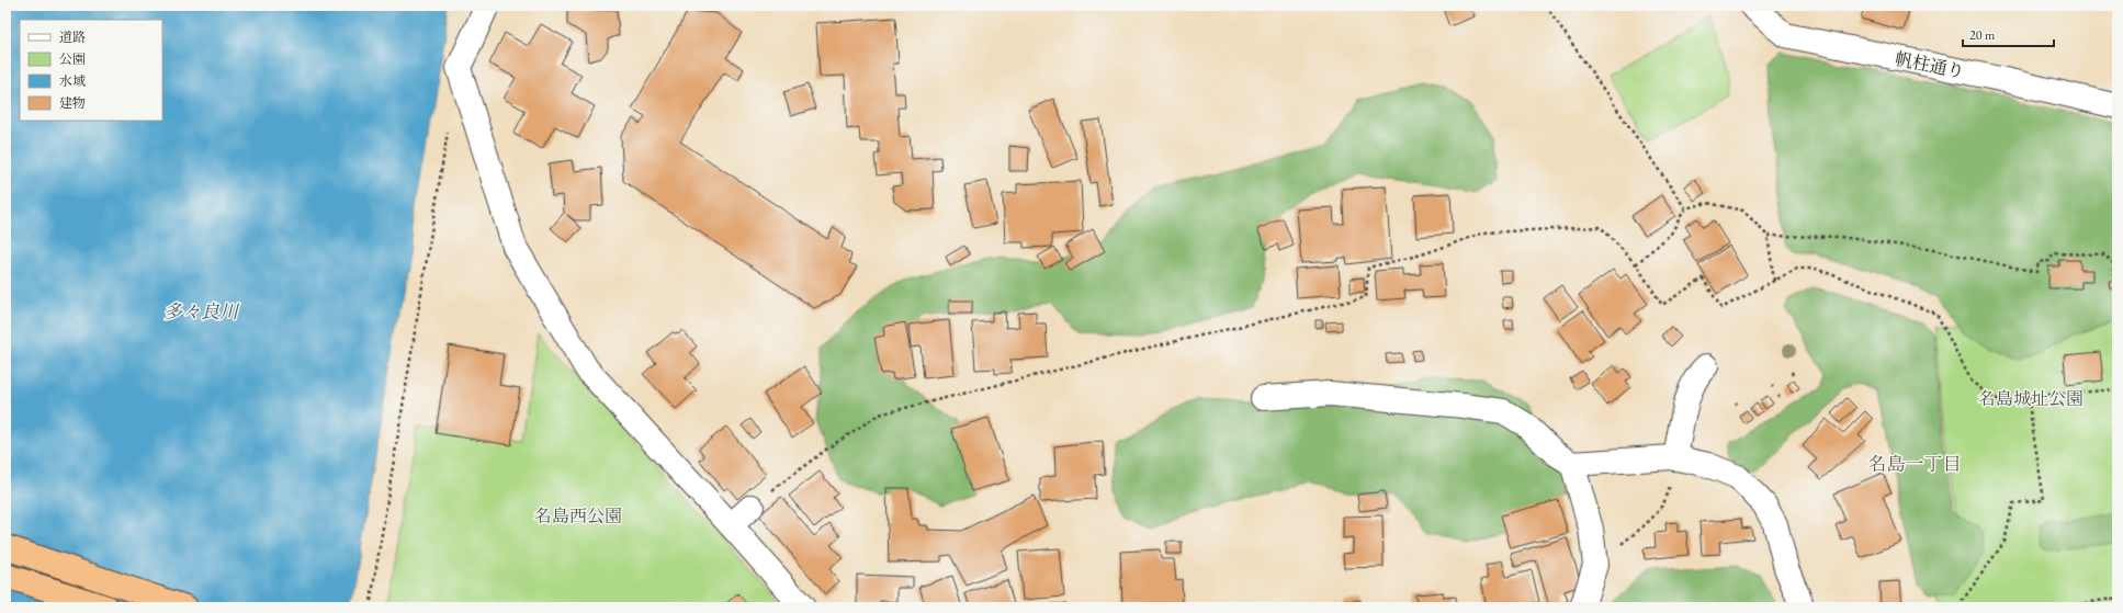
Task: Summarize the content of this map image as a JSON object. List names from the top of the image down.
{
  "streets": {
    "street": ["帆柱通り"]
  },
  "districts": ["名島一丁目"],
  "water": ["多々良川"],
  "parks": ["名島城址公園", "名島西公園"],
  "legend": [
    "道路",
    "公園",
    "水域",
    "建物"
  ],
  "scale_bar": "20 m"
}
